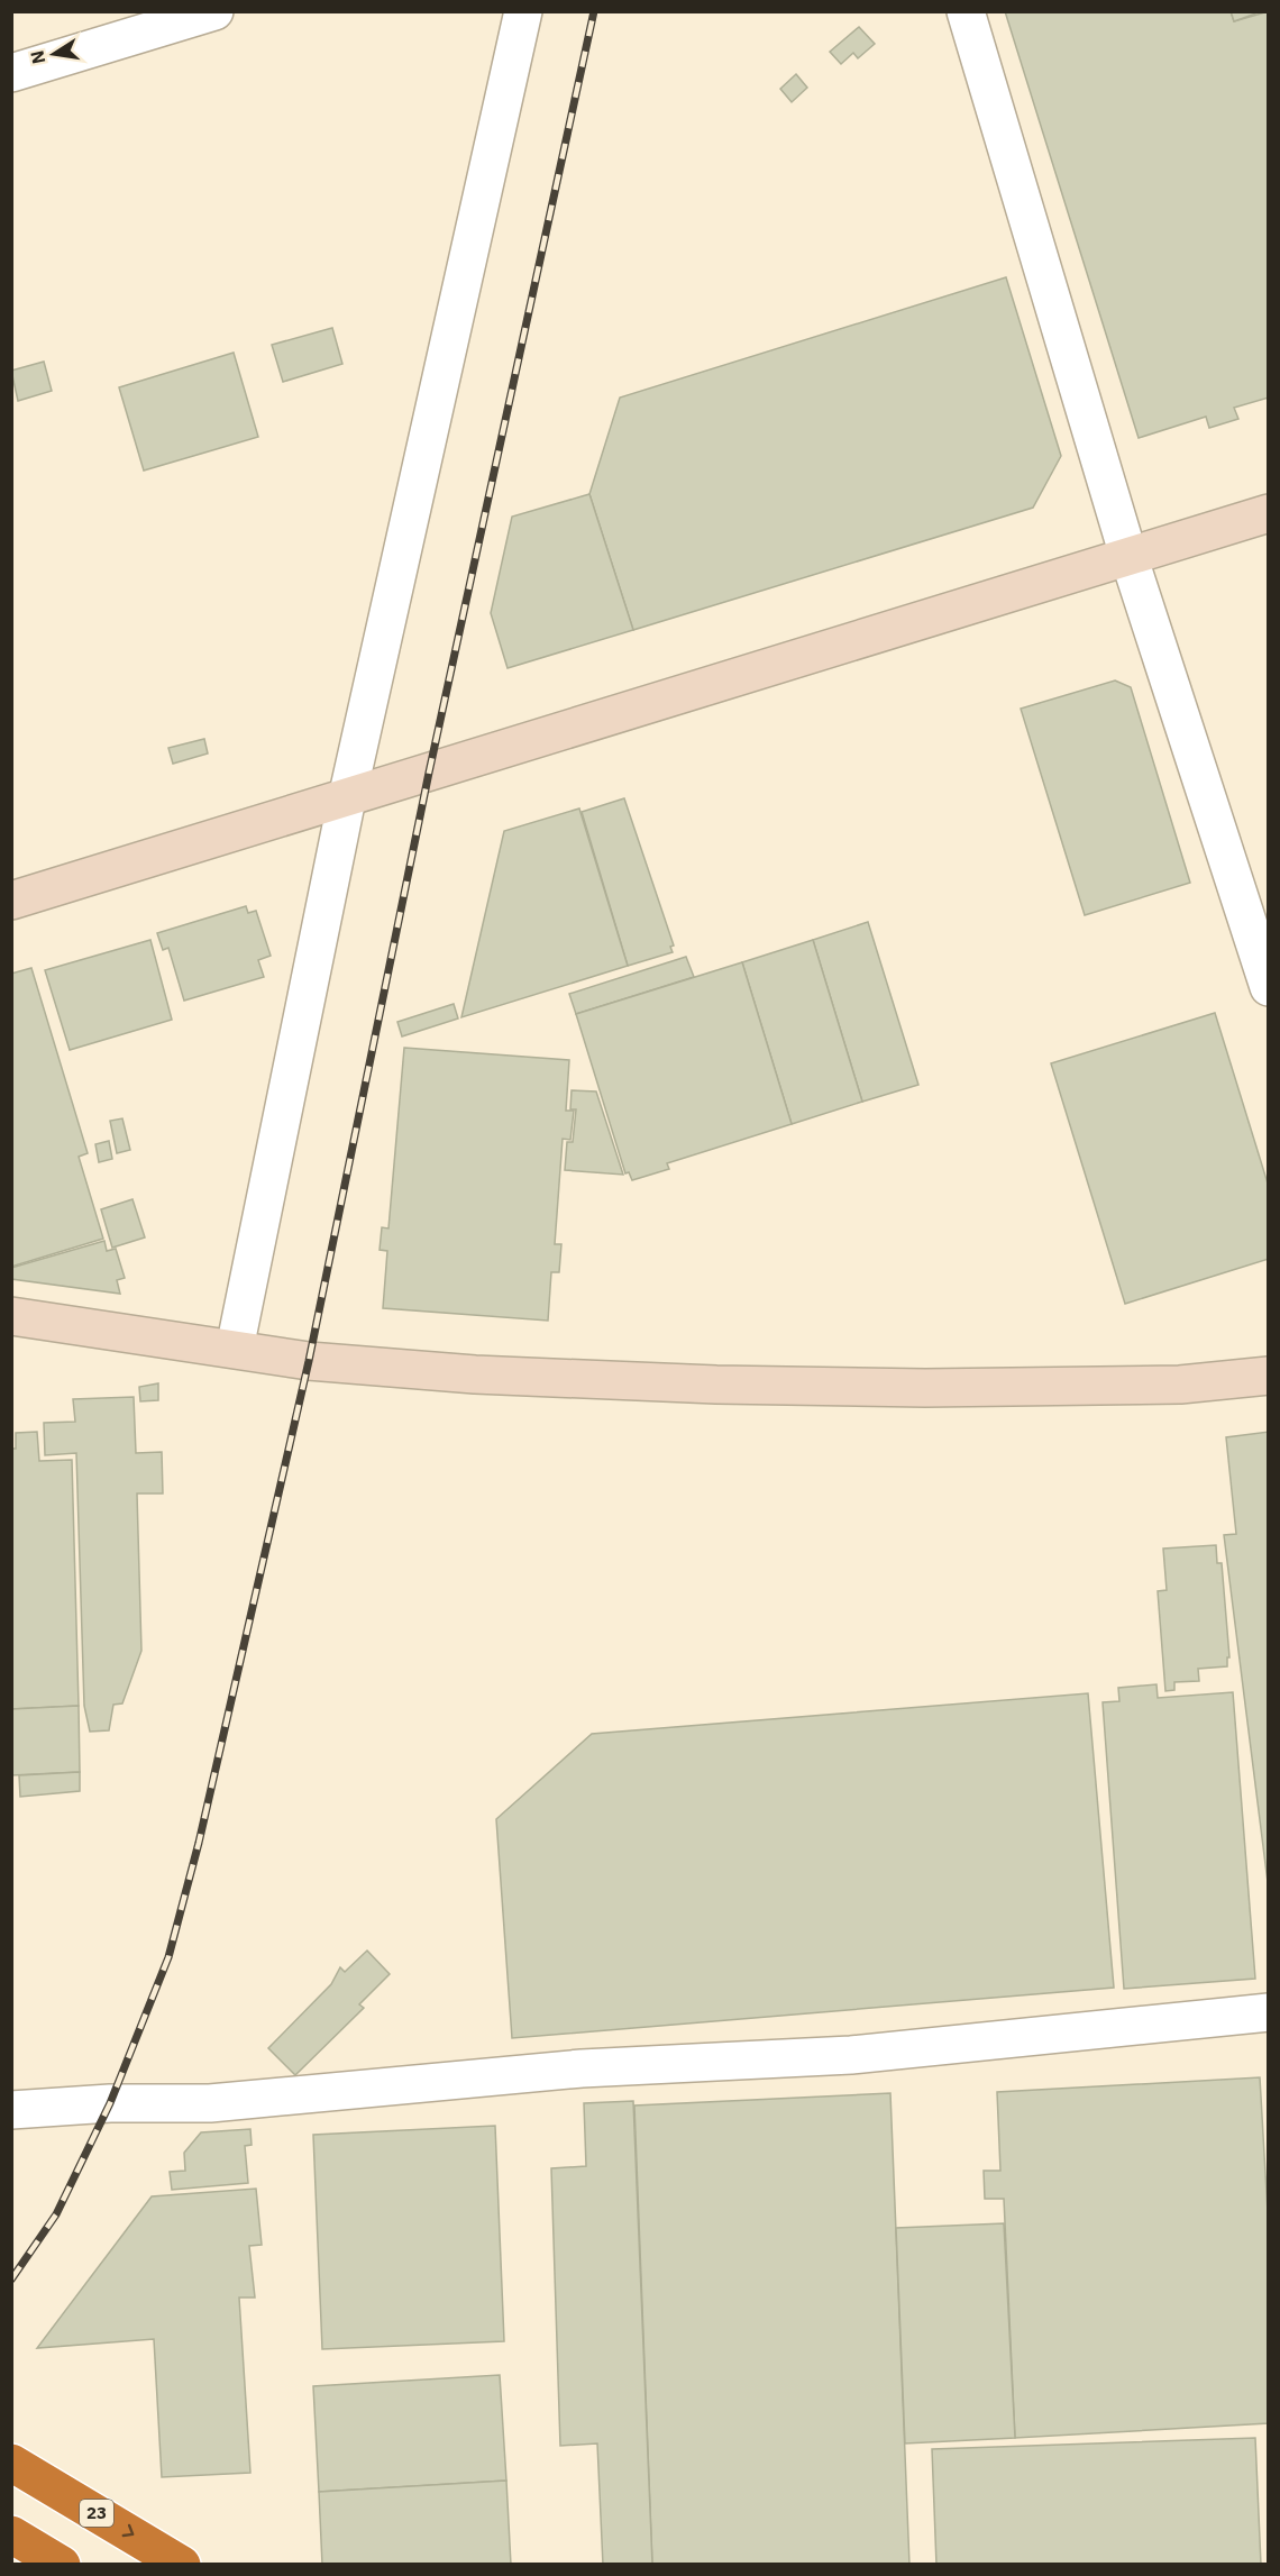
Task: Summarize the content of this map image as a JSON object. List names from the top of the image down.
{
  "streets": {
    "highway": ["23"]
  },
  "north": "left"
}
